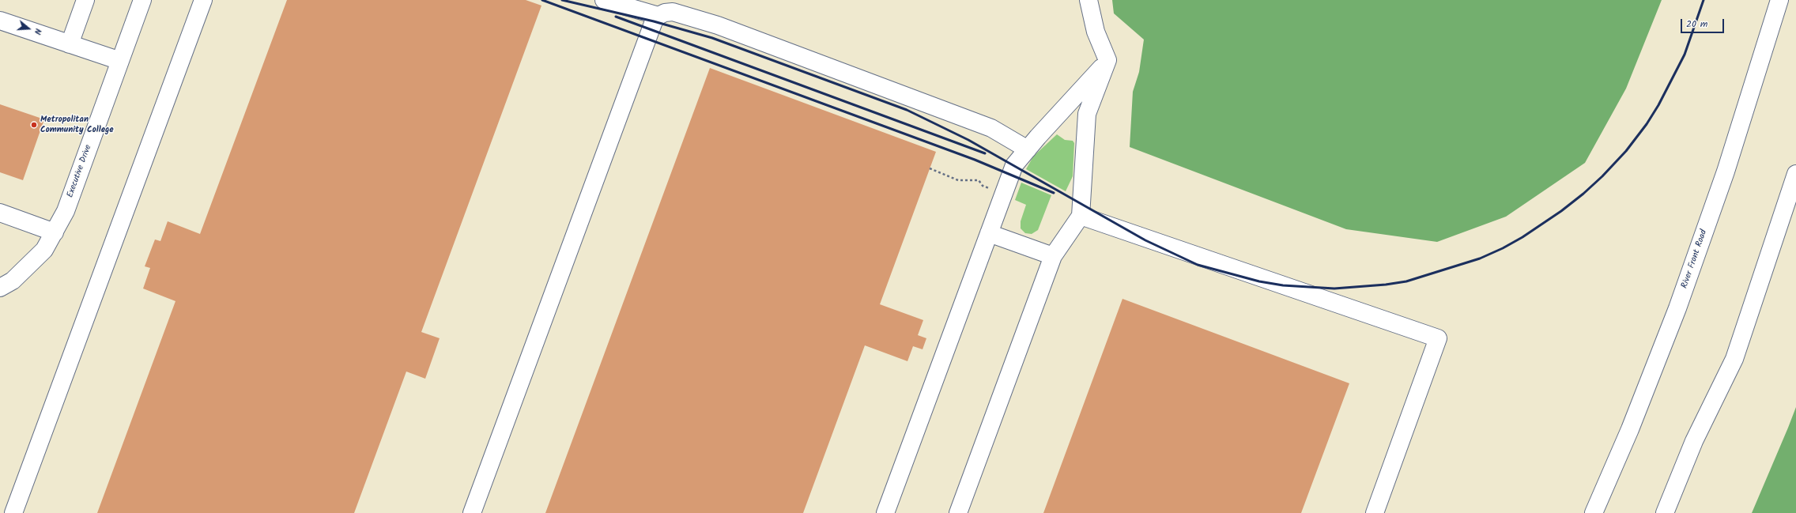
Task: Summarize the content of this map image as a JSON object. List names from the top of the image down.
{
  "streets": {
    "street": ["Executive Drive", "River Front Road"]
  },
  "places": ["Metropolitan Community College"],
  "scale_bar": "20 m",
  "north": "right"
}
